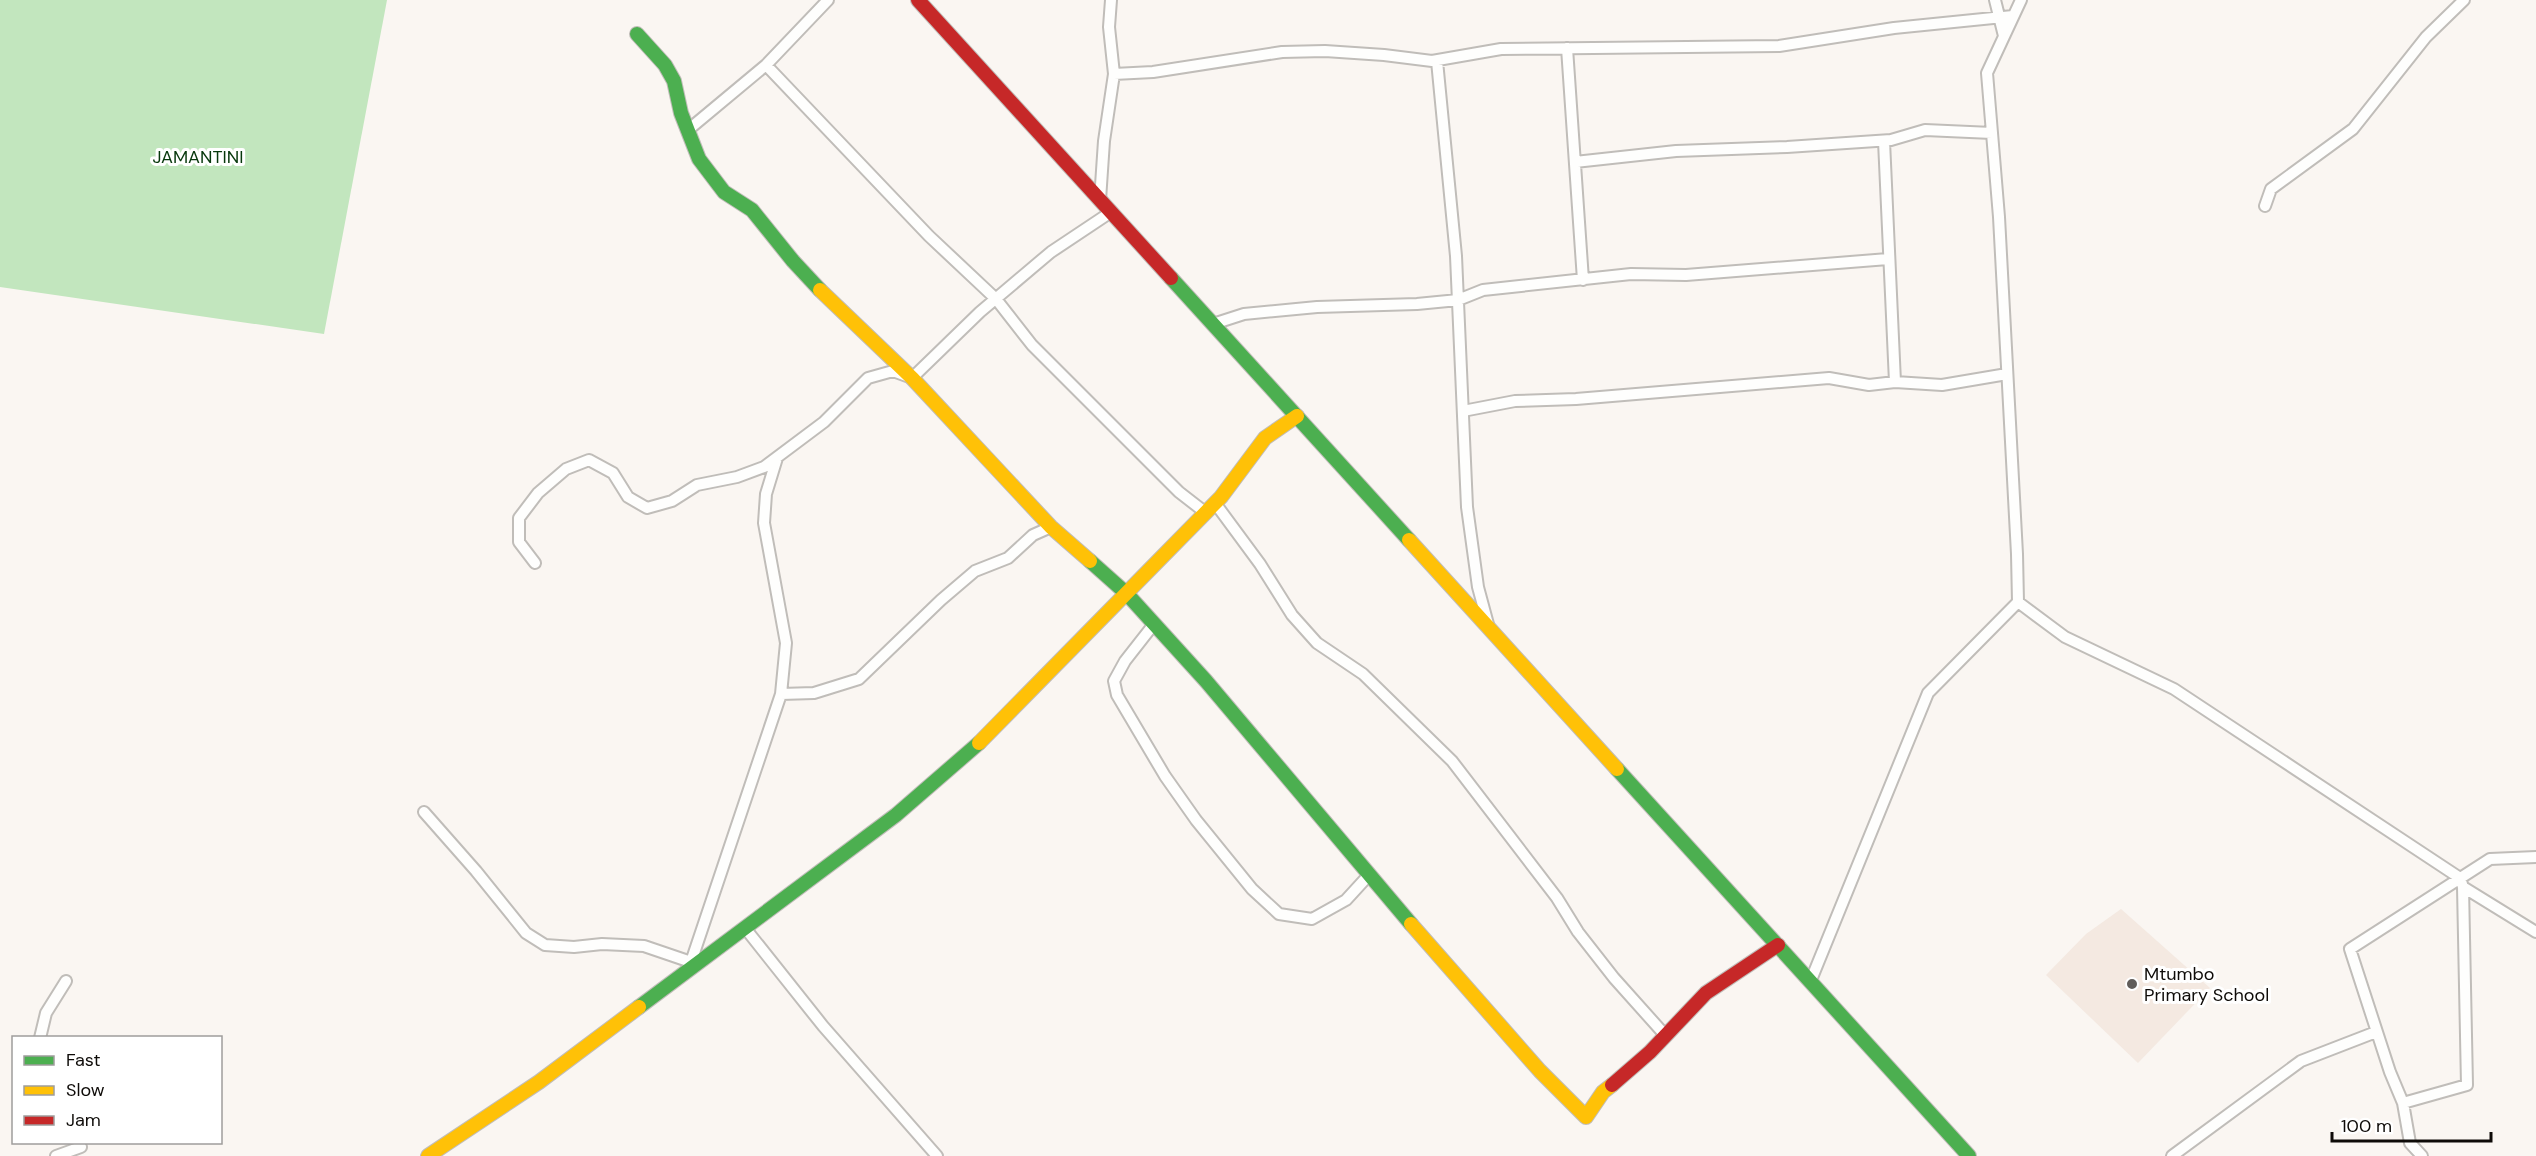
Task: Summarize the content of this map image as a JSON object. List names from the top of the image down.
{
  "parks": ["JAMANTINI"],
  "places": ["Mtumbo Primary School"],
  "legend": ["Fast", "Slow", "Jam"],
  "scale_bar": "100 m"
}
